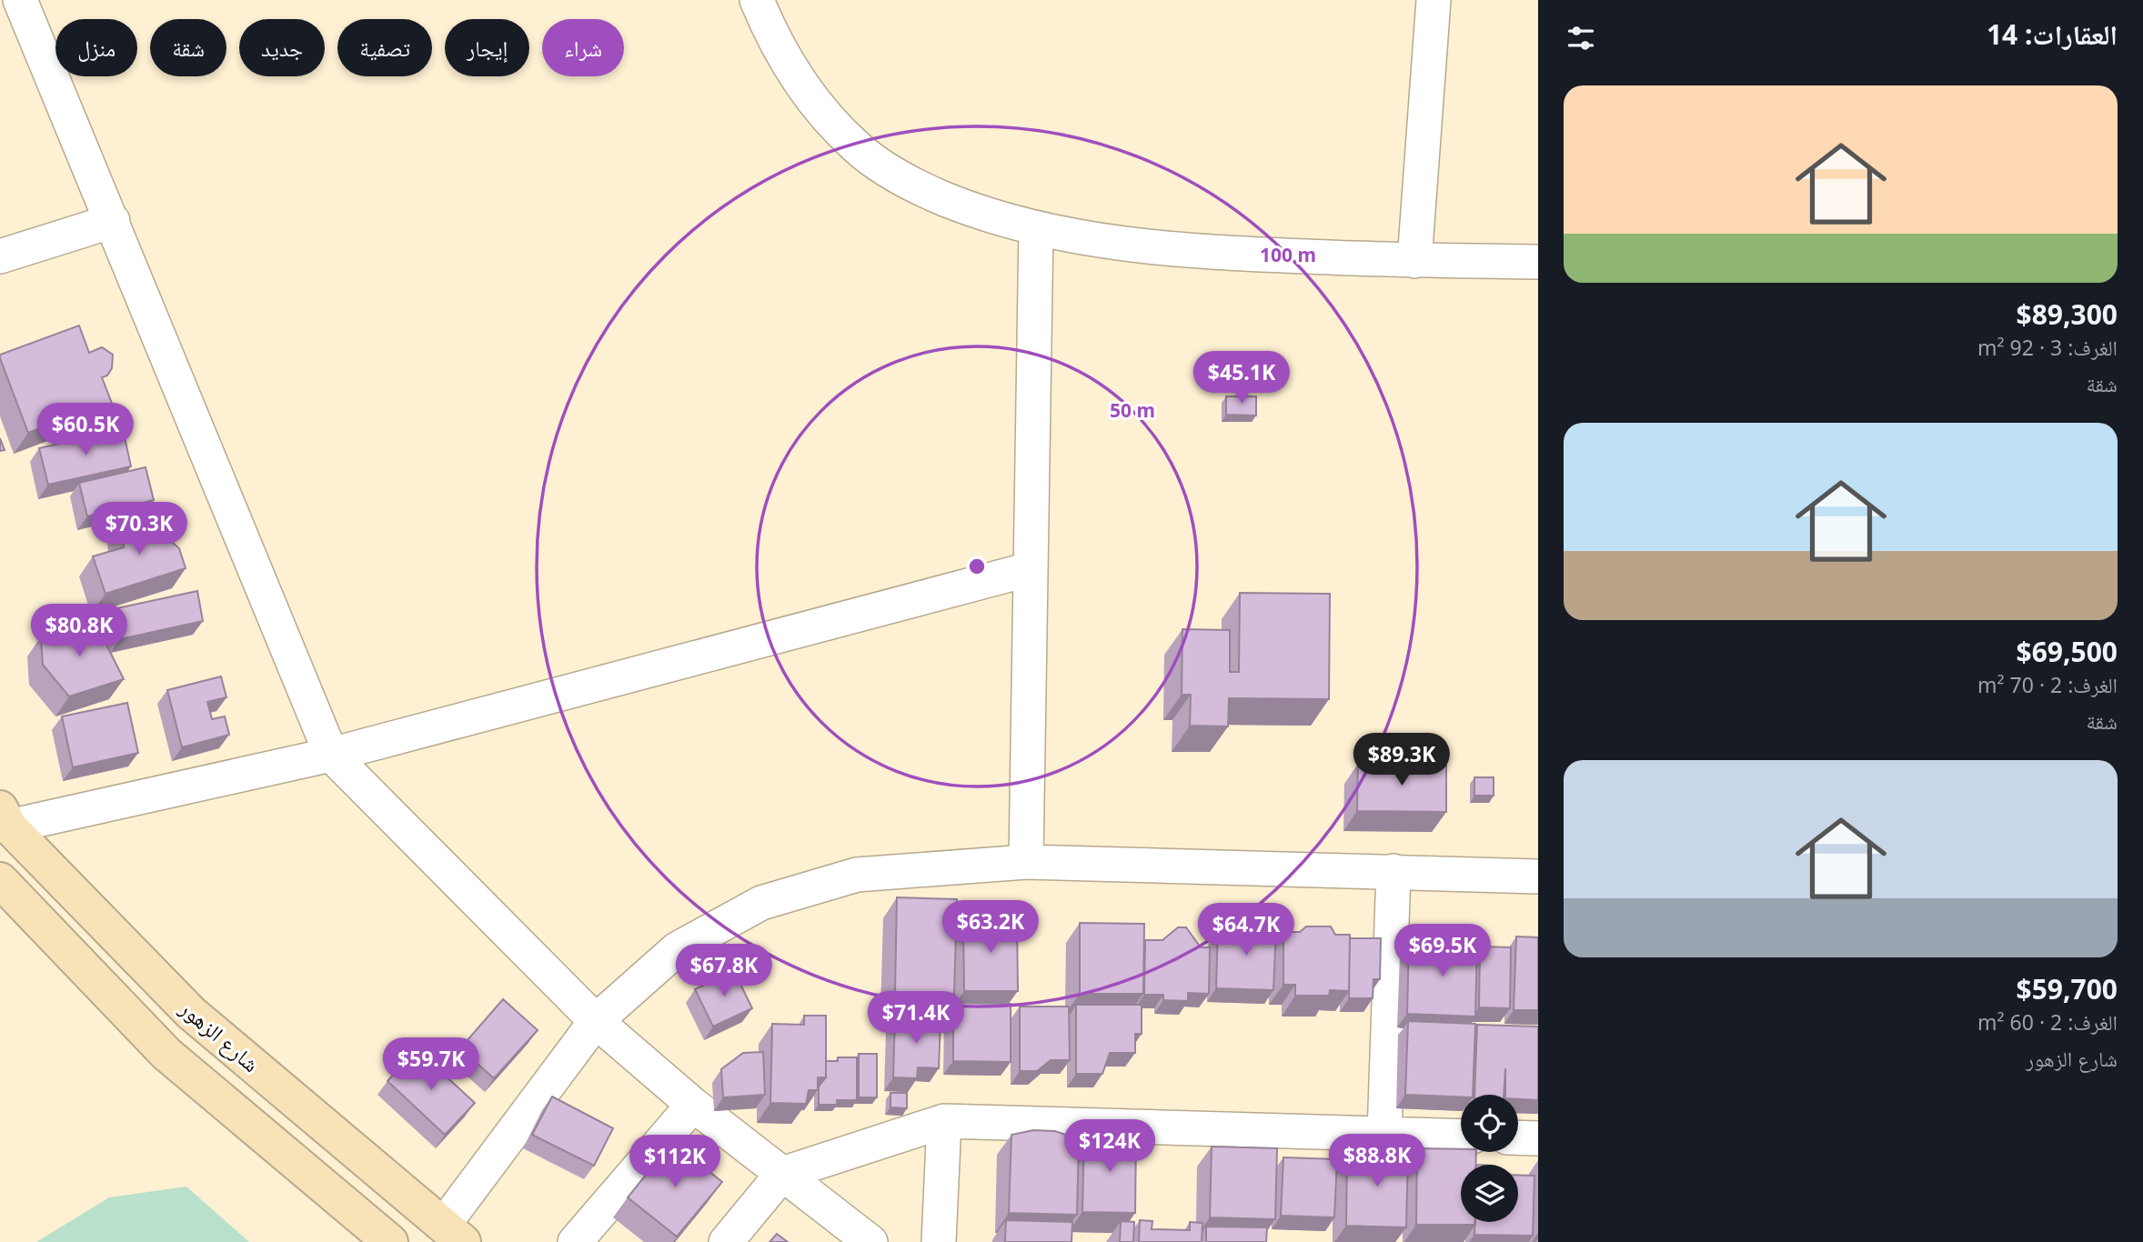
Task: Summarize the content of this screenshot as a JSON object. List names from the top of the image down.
{
  "streets": {
    "main road": ["شارع الزهور"]
  },
  "page": {
    "heading": "العقارات: 14",
    "chip": [
      "شراء",
      "إيجار",
      "تصفية",
      "جديد",
      "شقة",
      "منزل"
    ],
    "list": [
      {
        "name": "$89,300",
        "note": "الغرف: 3 · 92 m² · شقة"
      },
      {
        "name": "$69,500",
        "note": "الغرف: 2 · 70 m² · شقة"
      },
      {
        "name": "$59,700",
        "note": "الغرف: 2 · 60 m² · شارع الزهور"
      }
    ],
    "price": [
      "$45.1K",
      "$60.5K",
      "$70.3K",
      "$80.8K",
      "$89.3K",
      "$63.2K",
      "$64.7K",
      "$69.5K",
      "$67.8K",
      "$71.4K",
      "$59.7K",
      "$124K",
      "$88.8K",
      "$112K"
    ]
  },
  "rings": ["100 m", "50 m"]
}
